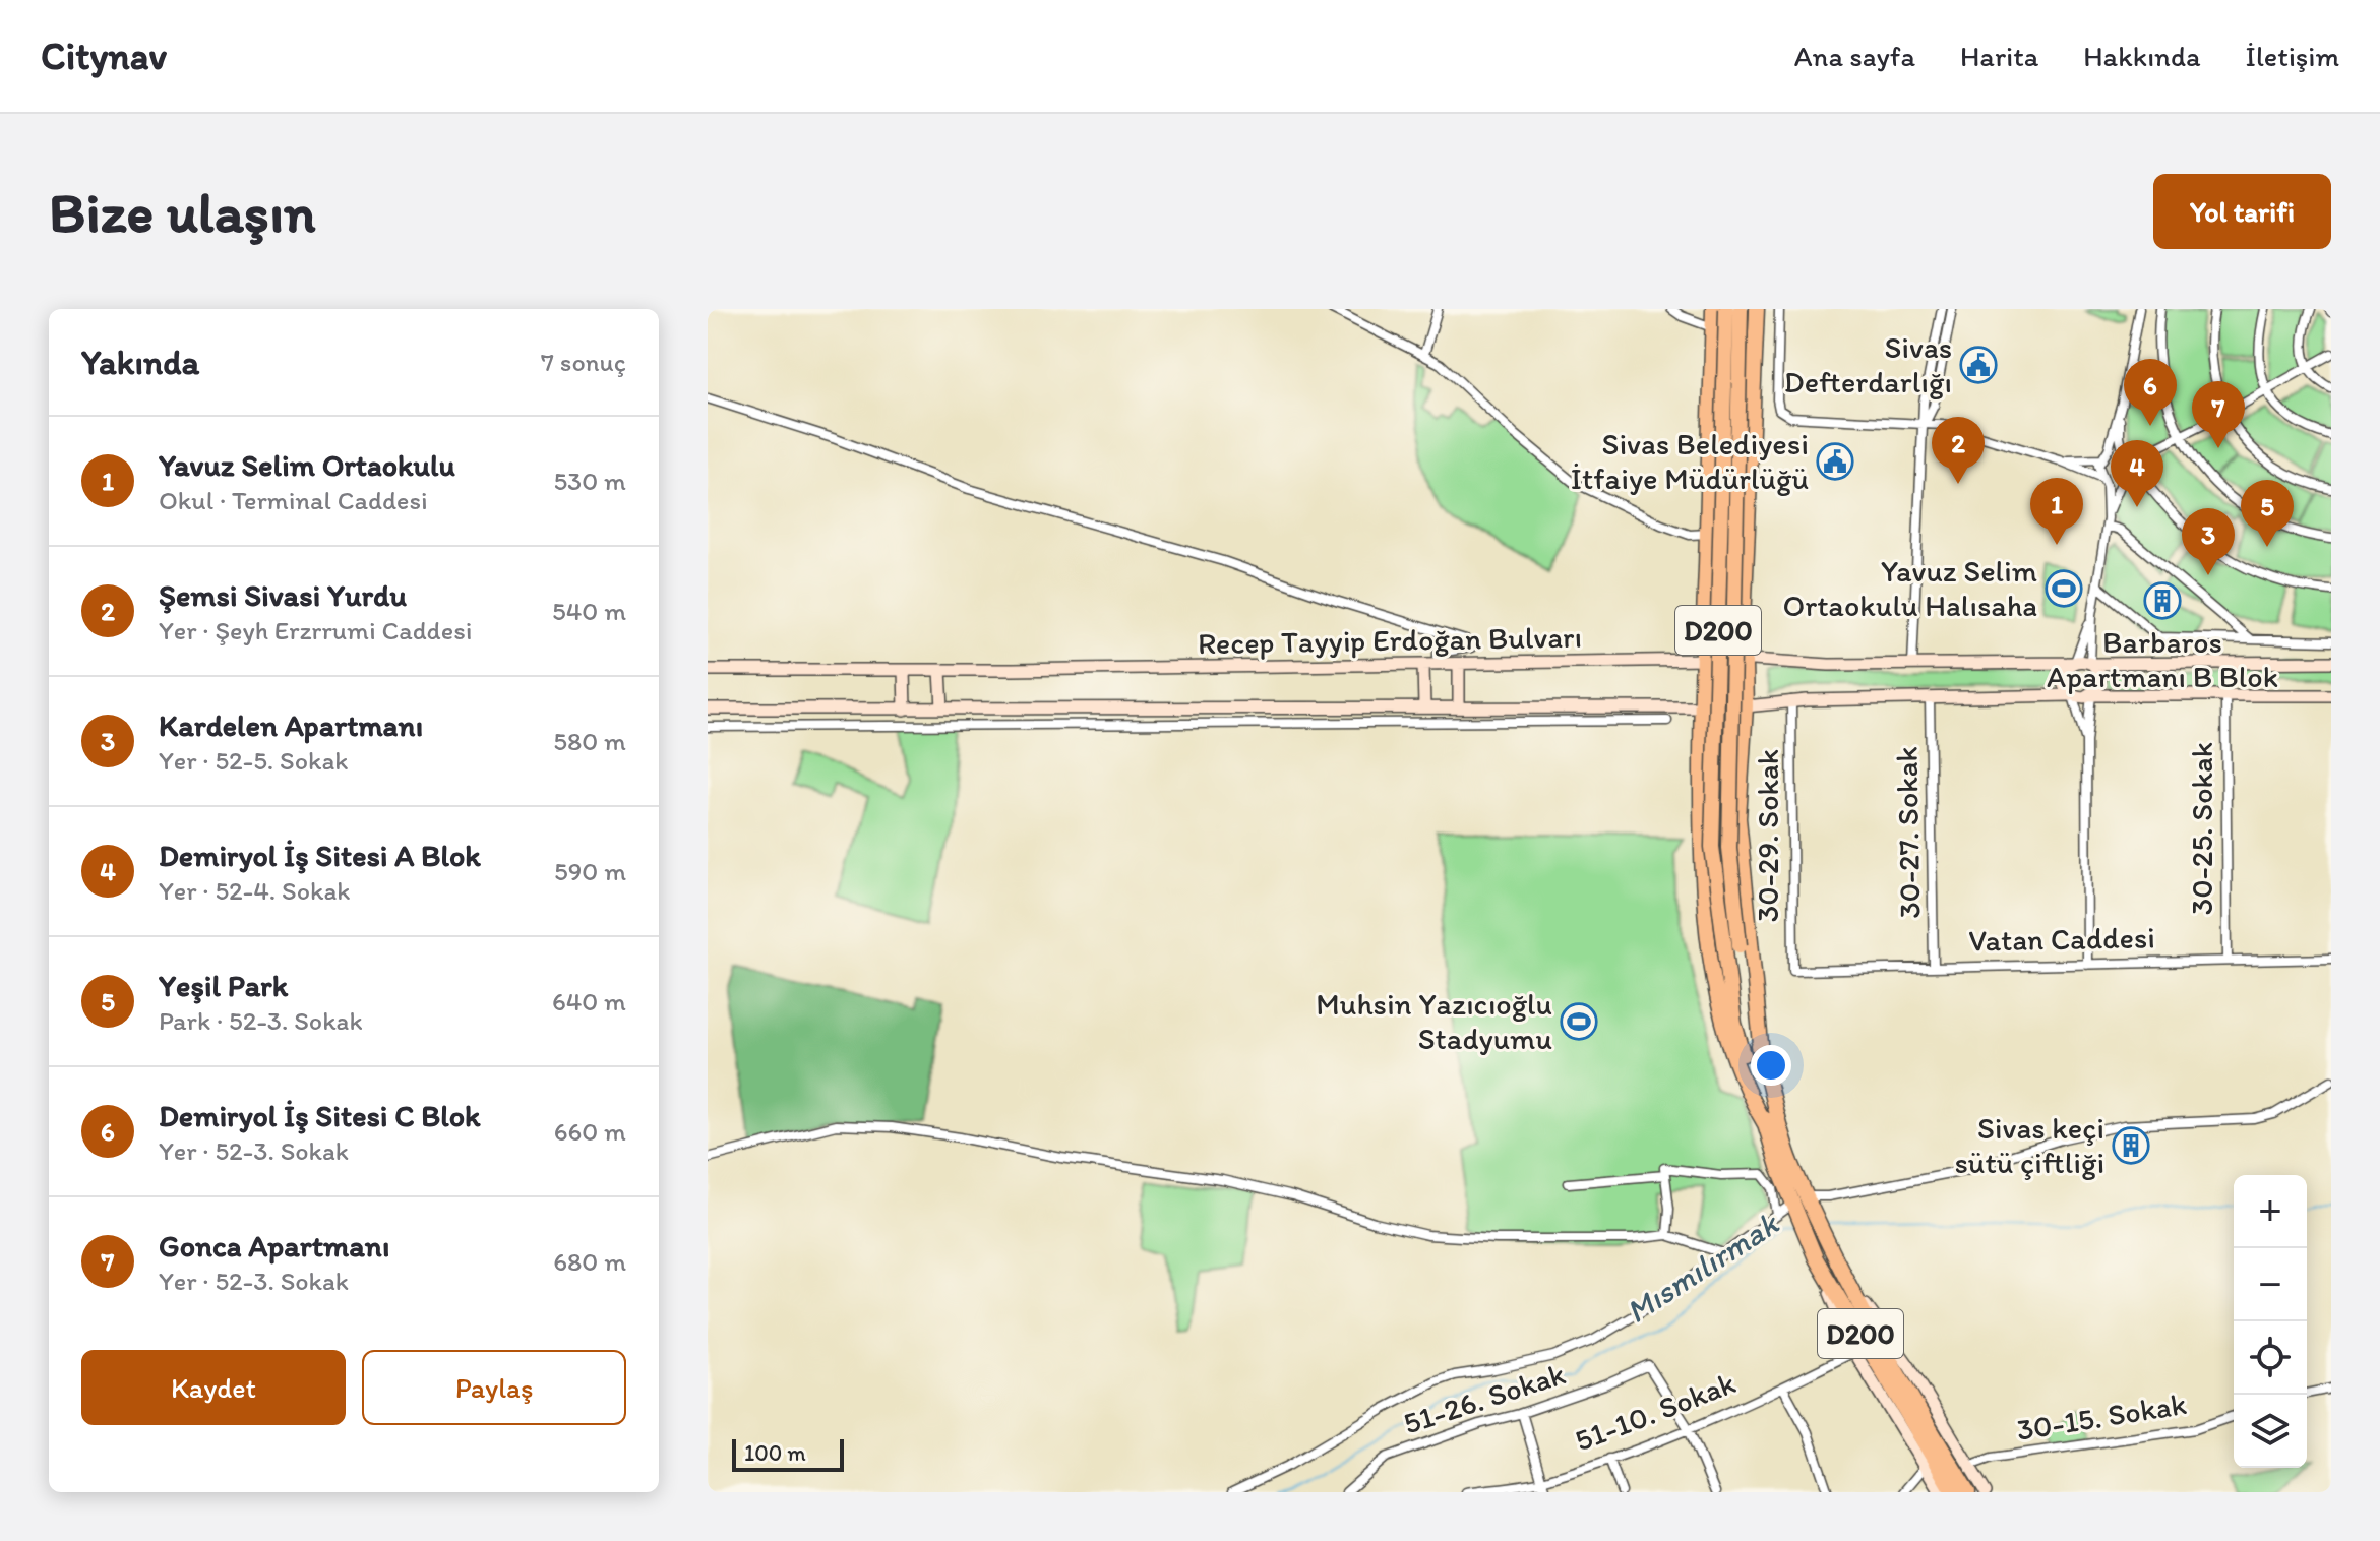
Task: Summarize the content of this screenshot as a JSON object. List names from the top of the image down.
{
  "streets": {
    "highway": ["D200"],
    "street": [
      "Recep Tayyip Erdoğan Bulvarı",
      "30-25. Sokak",
      "30-27. Sokak",
      "30-29. Sokak",
      "Vatan Caddesi",
      "51-26. Sokak",
      "51-10. Sokak",
      "30-15. Sokak"
    ]
  },
  "crossings": [
    ["30-25. Sokak", "Vatan Caddesi"],
    ["30-27. Sokak", "Vatan Caddesi"],
    ["30-29. Sokak", "Vatan Caddesi"],
    ["51-26. Sokak", "51-10. Sokak"]
  ],
  "water": ["Mısmılırmak"],
  "places": {
    "public building": ["Sivas Defterdarlığı", "Sivas Belediyesi İtfaiye Müdürlüğü"],
    "sports": ["Yavuz Selim Ortaokulu Halısaha", "Muhsin Yazıcıoğlu Stadyumu"],
    "building": ["Barbaros Apartmanı B Blok", "Sivas keçi sütü çiftliği"]
  },
  "scale_bar": "100 m",
  "page": {
    "header": "Citynav",
    "nav": [
      "Ana sayfa",
      "Harita",
      "Hakkında",
      "İletişim"
    ],
    "buttons": [
      "Yol tarifi",
      ["Kaydet", "Paylaş"]
    ],
    "title": "Bize ulaşın",
    "heading": ["Yakında", "7 sonuç"],
    "pins": [
      "6",
      "7",
      "2",
      "4",
      "1",
      "5",
      "3"
    ],
    "list": [
      {
        "mark": "1",
        "name": "Yavuz Selim Ortaokulu",
        "note": "Okul · Terminal Caddesi",
        "value": "530 m"
      },
      {
        "mark": "2",
        "name": "Şemsi Sivasi Yurdu",
        "note": "Yer · Şeyh Erzrrumi Caddesi",
        "value": "540 m"
      },
      {
        "mark": "3",
        "name": "Kardelen Apartmanı",
        "note": "Yer · 52-5. Sokak",
        "value": "580 m"
      },
      {
        "mark": "4",
        "name": "Demiryol İş Sitesi A Blok",
        "note": "Yer · 52-4. Sokak",
        "value": "590 m"
      },
      {
        "mark": "5",
        "name": "Yeşil Park",
        "note": "Park · 52-3. Sokak",
        "value": "640 m"
      },
      {
        "mark": "6",
        "name": "Demiryol İş Sitesi C Blok",
        "note": "Yer · 52-3. Sokak",
        "value": "660 m"
      },
      {
        "mark": "7",
        "name": "Gonca Apartmanı",
        "note": "Yer · 52-3. Sokak",
        "value": "680 m"
      }
    ],
    "map_buttons": ["+", "−"],
    "scale": "100 m"
  }
}
